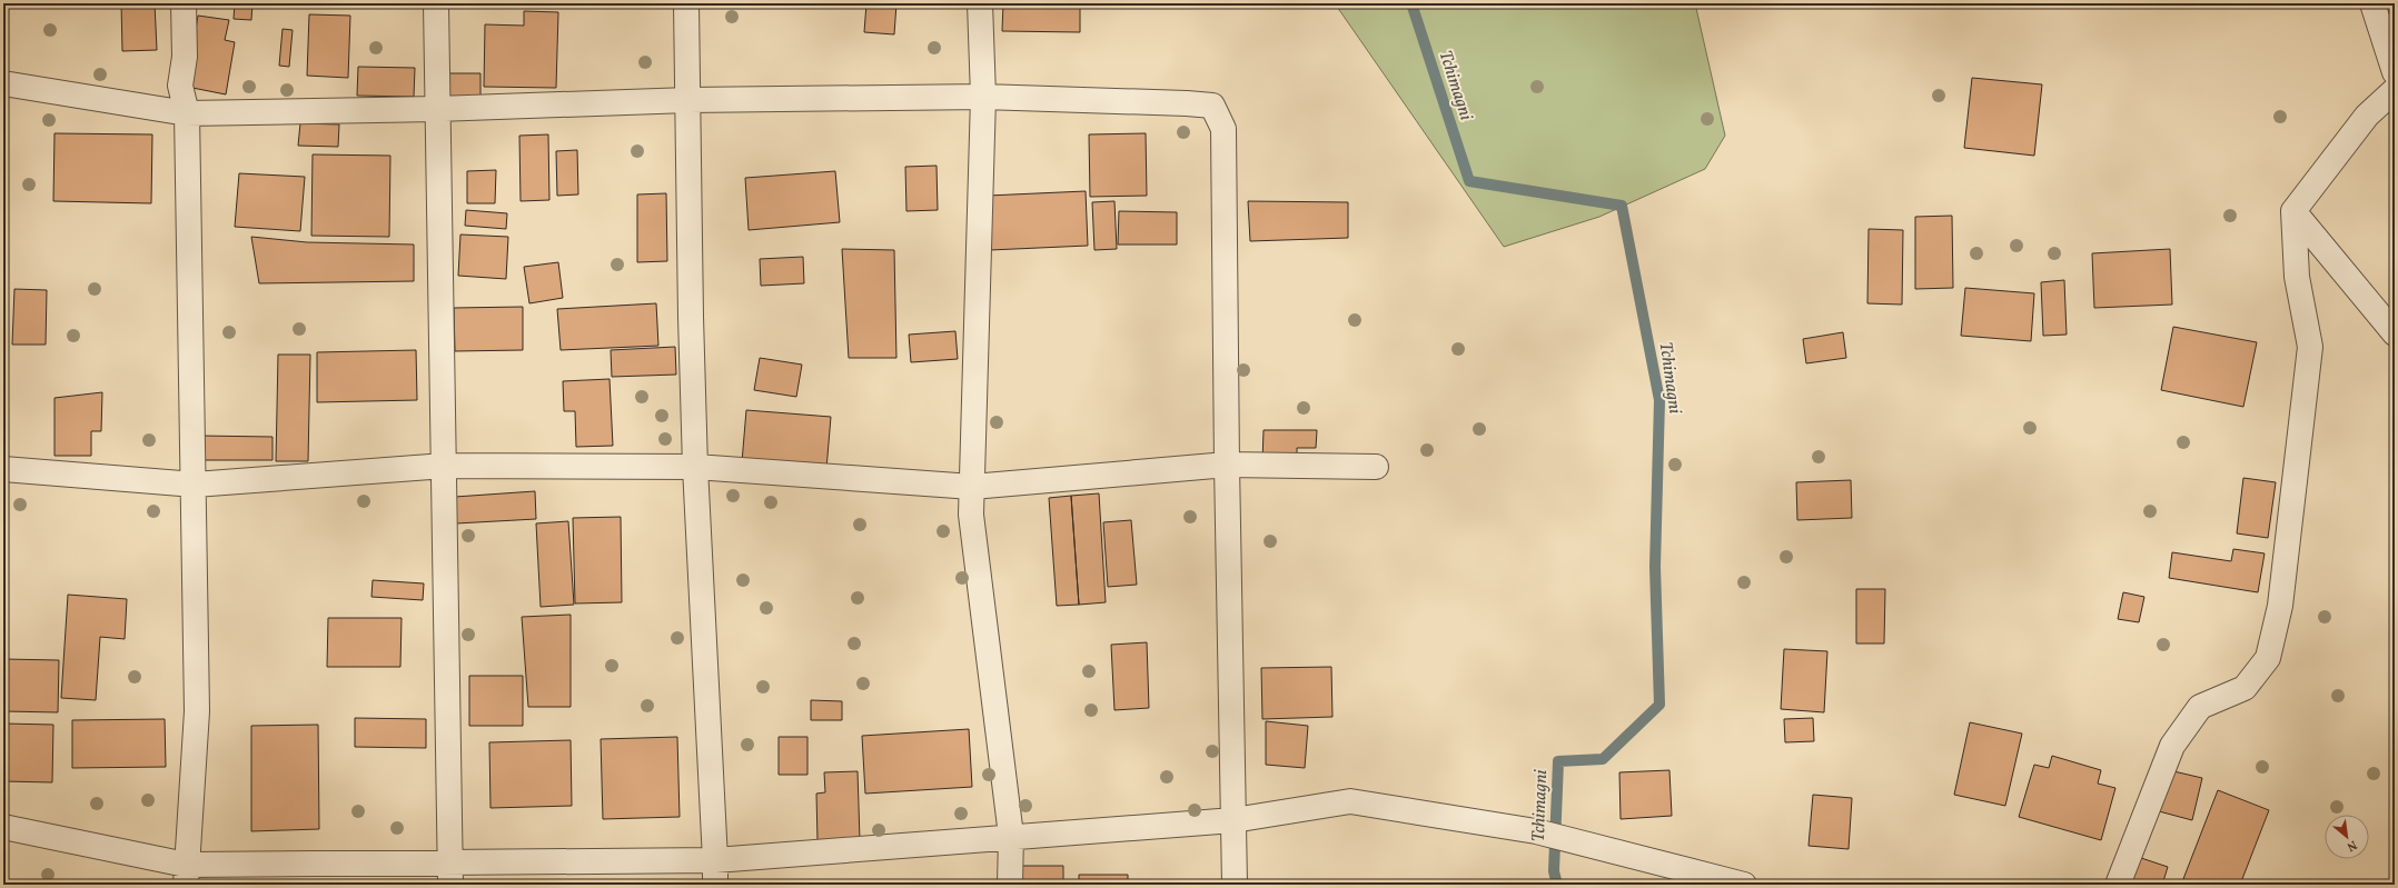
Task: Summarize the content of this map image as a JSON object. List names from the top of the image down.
{
  "water": ["Tchimagni"],
  "north": "bottom right"
}
